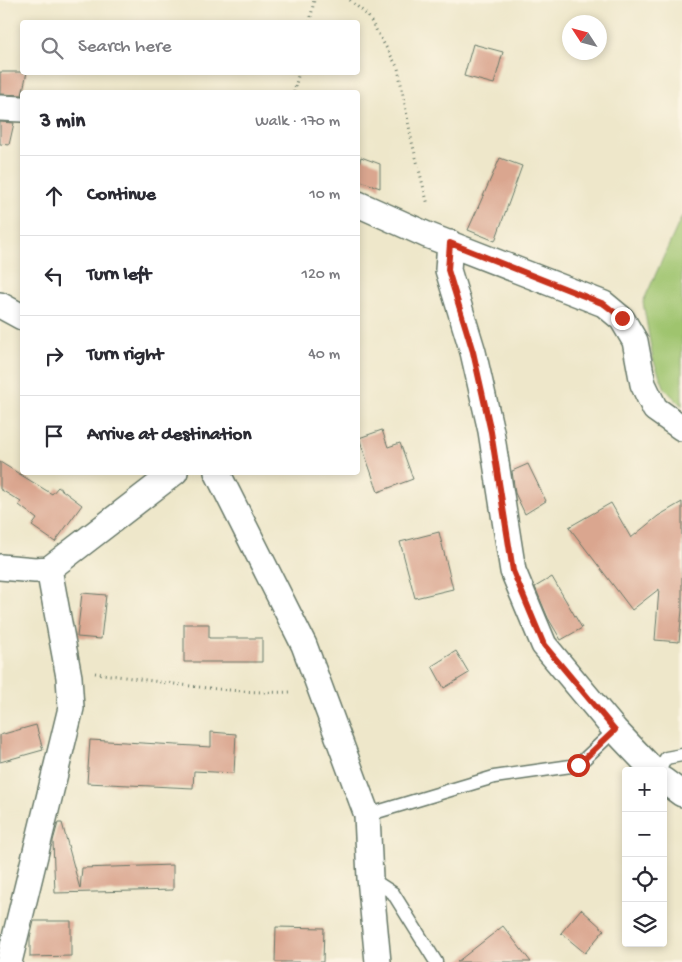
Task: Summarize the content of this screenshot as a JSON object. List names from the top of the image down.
{
  "north": "top left",
  "page": {
    "search": "Search here",
    "heading": ["3 min", "Walk · 170 m"],
    "list": [
      ["Continue", "10 m"],
      ["Turn left", "120 m"],
      ["Turn right", "40 m"],
      "Arrive at destination"
    ],
    "map_buttons": ["+", "−"]
  }
}
